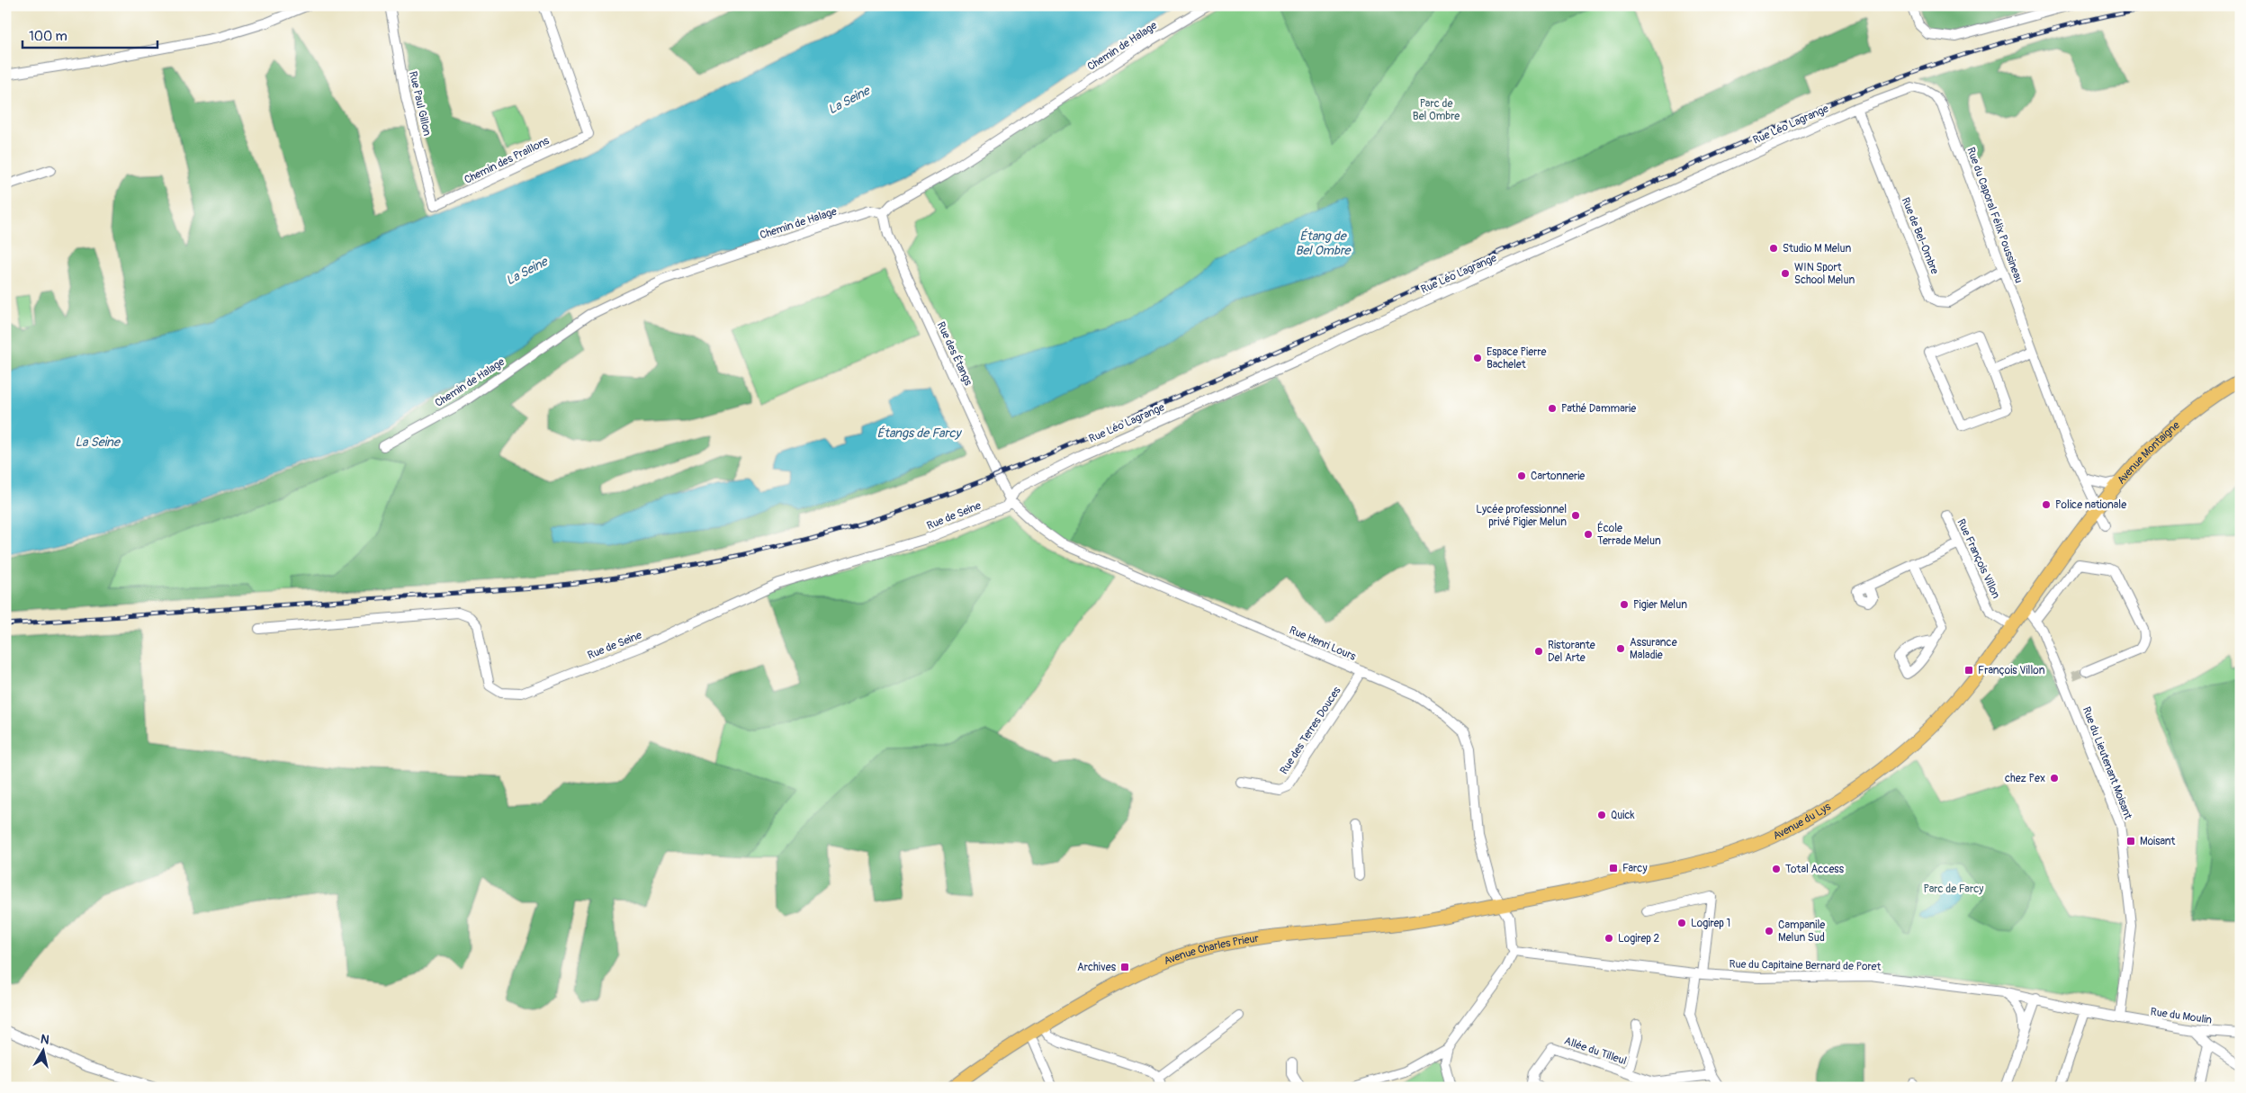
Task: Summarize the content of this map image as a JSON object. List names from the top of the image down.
{
  "streets": {
    "main road": ["Avenue Montaigne", "Avenue du Lys", "Avenue Charles Prieur"],
    "street": [
      "Chemin de Halage",
      "Rue Paul Gillon",
      "Rue Léo Lagrange",
      "Chemin des Praillons",
      "Rue du Caporal Félix Poussineau",
      "Rue de Bel-Ombre",
      "Rue des Étangs",
      "Rue de Seine",
      "Rue François Villon",
      "Rue Henri Lours",
      "Rue des Terres Douces",
      "Rue du Lieutenant Moisant",
      "Rue du Capitaine Bernard de Poret",
      "Rue du Moulin",
      "Allée du Tilleul"
    ]
  },
  "crossings": [
    ["Chemin de Halage", "Rue des Étangs"],
    ["Rue Paul Gillon", "Chemin des Praillons"],
    ["Rue Léo Lagrange", "Rue du Caporal Félix Poussineau"],
    ["Rue Léo Lagrange", "Rue de Bel-Ombre"],
    ["Rue Léo Lagrange", "Rue des Étangs"],
    ["Rue Léo Lagrange", "Rue de Seine"],
    ["Rue Léo Lagrange", "Rue Henri Lours"],
    ["Rue du Caporal Félix Poussineau", "Rue de Bel-Ombre"],
    ["Rue du Caporal Félix Poussineau", "Avenue Montaigne"],
    ["Rue des Étangs", "Rue de Seine"],
    ["Rue des Étangs", "Rue Henri Lours"],
    ["Avenue Montaigne", "Rue du Lieutenant Moisant"],
    ["Avenue Montaigne", "Avenue du Lys"],
    ["Rue de Seine", "Rue Henri Lours"],
    ["Rue François Villon", "Avenue du Lys"],
    ["Rue Henri Lours", "Rue des Terres Douces"],
    ["Rue Henri Lours", "Avenue du Lys"],
    ["Rue Henri Lours", "Avenue Charles Prieur"],
    ["Rue Henri Lours", "Rue du Capitaine Bernard de Poret"],
    ["Rue du Lieutenant Moisant", "Avenue du Lys"],
    ["Rue du Lieutenant Moisant", "Rue du Capitaine Bernard de Poret"],
    ["Rue du Lieutenant Moisant", "Rue du Moulin"],
    ["Avenue du Lys", "Avenue Charles Prieur"],
    ["Rue du Capitaine Bernard de Poret", "Rue du Moulin"]
  ],
  "water": ["La Seine", "Étang de Bel Ombre", "Étangs de Farcy"],
  "parks": ["Parc de Bel Ombre", "Parc de Farcy"],
  "places": {
    "other": [
      "Studio M Melun",
      "WIN Sport School Melun",
      "Espace Pierre Bachelet",
      "Pathé Dammarie",
      "Cartonnerie",
      "Police nationale",
      "Lycée professionnel privé Pigier Melun",
      "École Terrade Melun",
      "Pigier Melun",
      "Assurance Maladie",
      "Ristorante Del Arte",
      "chez Pex",
      "Quick",
      "Total Access",
      "Logirep 1",
      "Campanile Melun Sud",
      "Logirep 2"
    ],
    "transit": [
      "François Villon",
      "Moisant",
      "Farcy",
      "Archives"
    ]
  },
  "scale_bar": "100 m",
  "north": "top"
}
